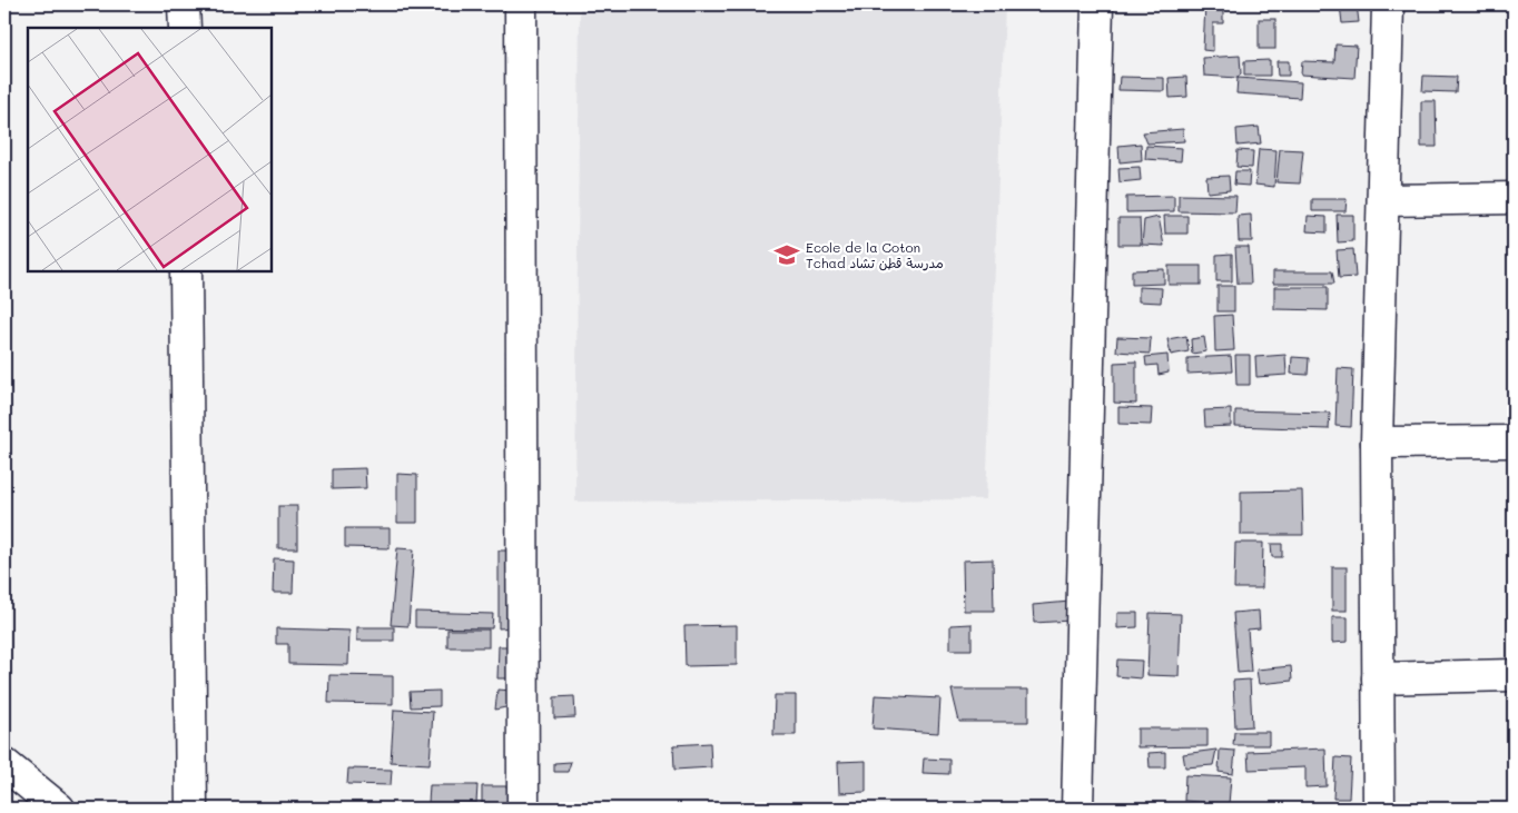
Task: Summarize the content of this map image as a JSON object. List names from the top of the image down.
{
  "places": {
    "school or university": ["Ecole de la Coton Tchad مدرسة قطن تشاد"]
  }
}
